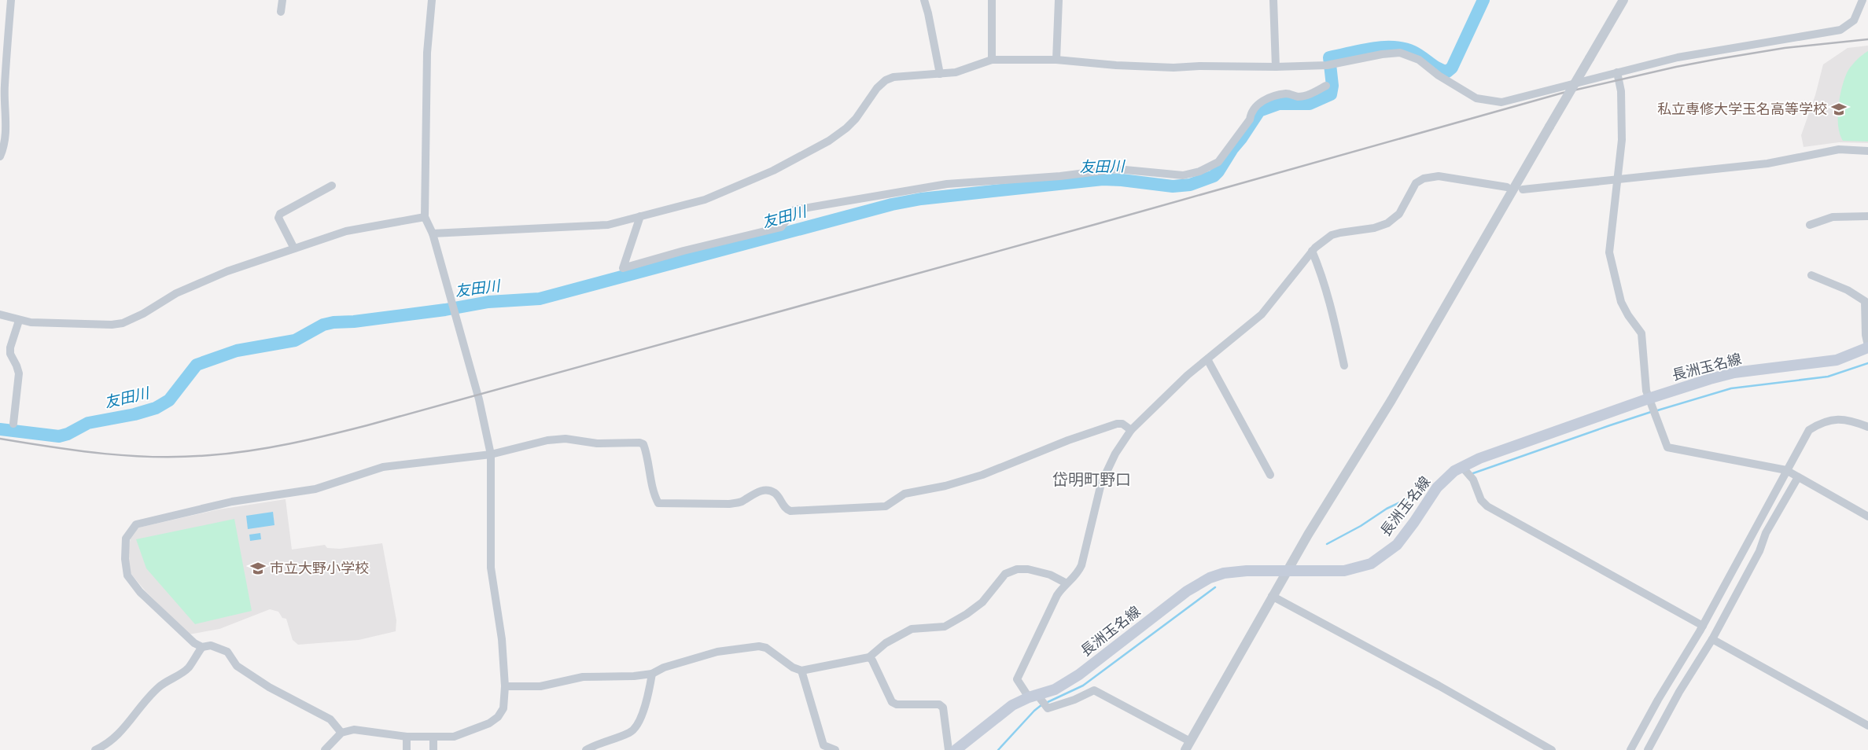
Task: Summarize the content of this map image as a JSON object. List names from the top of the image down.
{
  "streets": {
    "main road": ["長洲玉名線"]
  },
  "districts": ["岱明町野口"],
  "water": ["友田川"],
  "places": {
    "school or university": ["私立専修大学玉名高等学校", "市立大野小学校"]
  }
}
